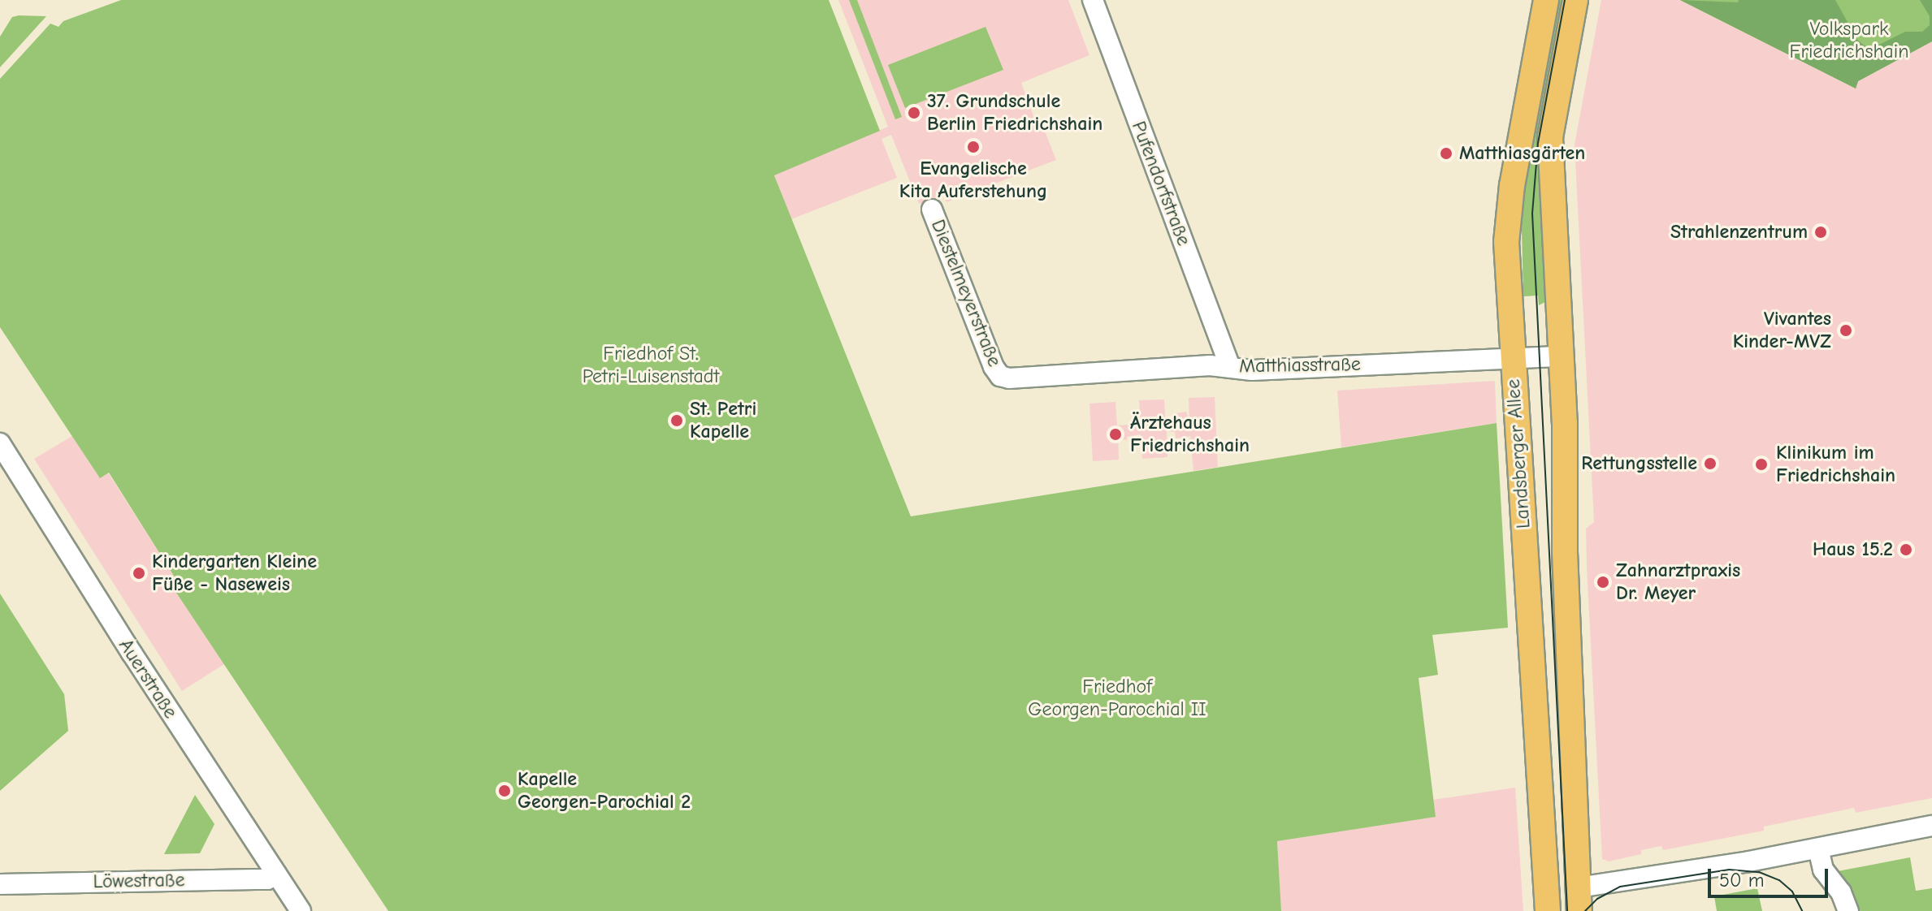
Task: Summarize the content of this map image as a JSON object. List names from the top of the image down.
{
  "streets": {
    "main road": ["Landsberger Allee"],
    "street": [
      "Pufendorfstraße",
      "Diestelmeyerstraße",
      "Matthiasstraße",
      "Auerstraße",
      "Löwestraße"
    ]
  },
  "crossings": [
    ["Pufendorfstraße", "Matthiasstraße"],
    ["Diestelmeyerstraße", "Matthiasstraße"],
    ["Matthiasstraße", "Landsberger Allee"],
    ["Auerstraße", "Löwestraße"]
  ],
  "parks": ["Volkspark Friedrichshain", "Friedhof St. Petri-Luisenstadt", "Friedhof Georgen-Parochial II"],
  "places": [
    "37. Grundschule Berlin Friedrichshain",
    "Evangelische Kita Auferstehung",
    "Matthiasgärten",
    "Strahlenzentrum",
    "Vivantes Kinder-MVZ",
    "St. Petri Kapelle",
    "Ärztehaus Friedrichshain",
    "Rettungsstelle",
    "Klinikum im Friedrichshain",
    "Haus 15.2",
    "Kindergarten Kleine Füße - Naseweis",
    "Zahnarztpraxis Dr. Meyer",
    "Kapelle Georgen-Parochial 2"
  ],
  "scale_bar": "50 m"
}
